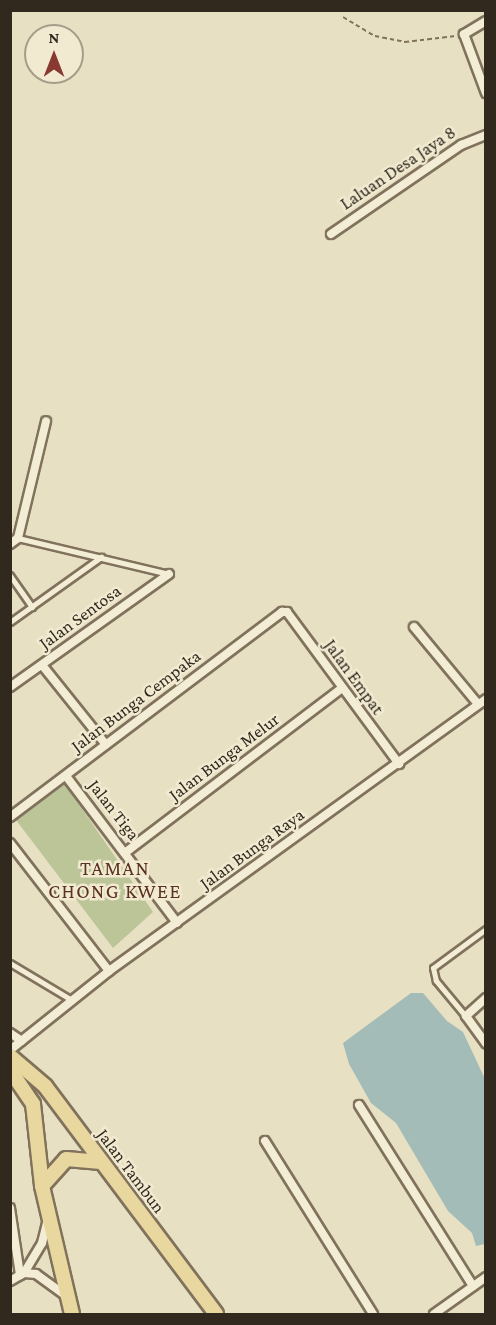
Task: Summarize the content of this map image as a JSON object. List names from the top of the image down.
{
  "streets": {
    "main road": ["Jalan Tambun"],
    "street": [
      "Laluan Desa Jaya 8",
      "Jalan Sentosa",
      "Jalan Empat",
      "Jalan Bunga Cempaka",
      "Jalan Bunga Melur",
      "Jalan Tiga",
      "Jalan Bunga Raya"
    ]
  },
  "crossings": [
    ["Jalan Empat", "Jalan Bunga Cempaka"],
    ["Jalan Empat", "Jalan Bunga Melur"],
    ["Jalan Empat", "Jalan Bunga Raya"],
    ["Jalan Bunga Cempaka", "Jalan Tiga"],
    ["Jalan Bunga Melur", "Jalan Tiga"],
    ["Jalan Tiga", "Jalan Bunga Raya"]
  ],
  "districts": ["TAMAN CHONG KWEE"],
  "north": "top"
}
